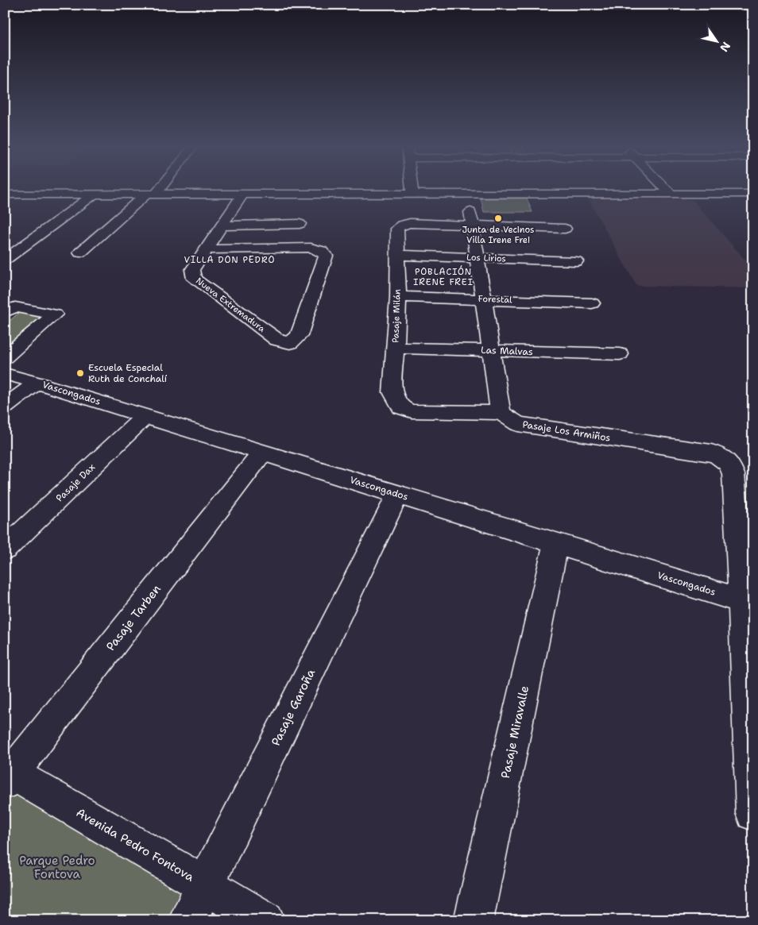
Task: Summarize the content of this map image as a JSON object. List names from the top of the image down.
{
  "streets": {
    "street": [
      "Los Lirios",
      "Forestal",
      "Nueva Extremadura",
      "Pasaje Milán",
      "Las Malvas",
      "Vascongados",
      "Pasaje Los Armiños",
      "Pasaje Dax",
      "Pasaje Tarben",
      "Pasaje Garoña",
      "Pasaje Miravalle",
      "Avenida Pedro Fontova"
    ]
  },
  "crossings": [
    ["Los Lirios", "Pasaje Milán"],
    ["Forestal", "Pasaje Milán"],
    ["Pasaje Milán", "Las Malvas"],
    ["Pasaje Milán", "Pasaje Los Armiños"],
    ["Vascongados", "Pasaje Los Armiños"],
    ["Vascongados", "Pasaje Dax"],
    ["Vascongados", "Pasaje Tarben"],
    ["Vascongados", "Pasaje Garoña"],
    ["Vascongados", "Pasaje Miravalle"],
    ["Pasaje Tarben", "Avenida Pedro Fontova"],
    ["Pasaje Garoña", "Avenida Pedro Fontova"]
  ],
  "districts": ["VILLA DON PEDRO", "POBLACIÓN IRENE FREI"],
  "parks": ["Parque Pedro Fontova"],
  "places": ["Junta de Vecinos Villa Irene Frei", "Escuela Especial Ruth de Conchalí"],
  "north": "bottom right"
}
